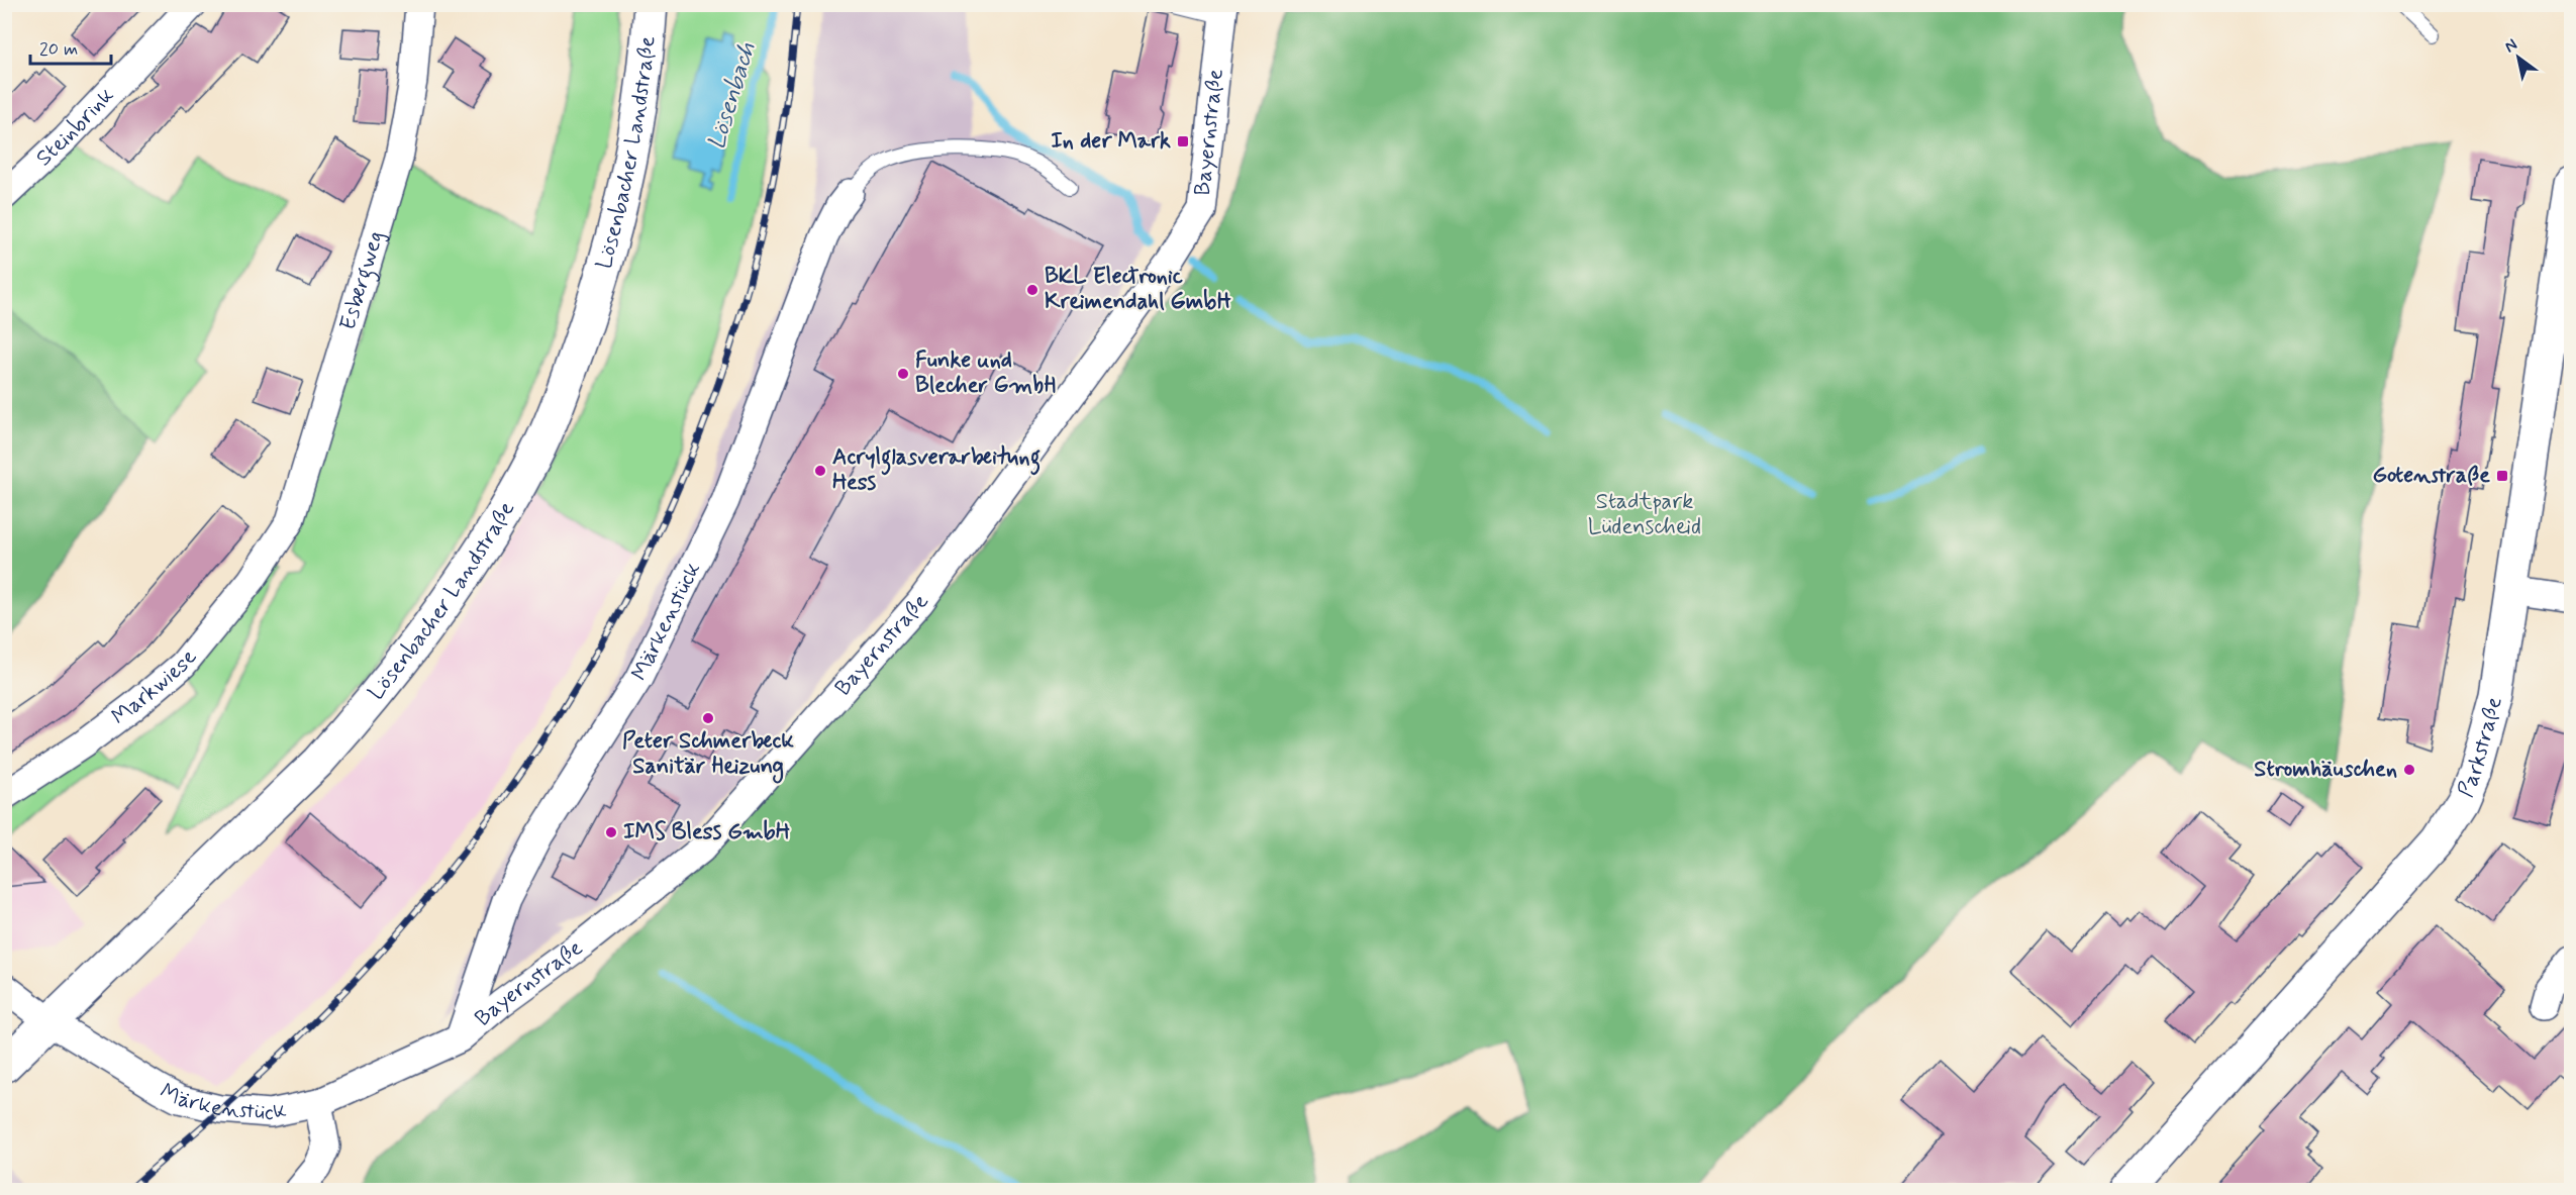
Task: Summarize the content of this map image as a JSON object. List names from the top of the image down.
{
  "streets": {
    "main road": ["Lösenbacher Landstraße", "Parkstraße"],
    "street": [
      "Steinbrink",
      "Bayernstraße",
      "Esbergweg",
      "Märkenstück",
      "Markwiese"
    ]
  },
  "crossings": [
    ["Bayernstraße", "Märkenstück"],
    ["Lösenbacher Landstraße", "Märkenstück"],
    ["Esbergweg", "Markwiese"]
  ],
  "water": ["Lösenbach"],
  "parks": ["Stadtpark Lüdenscheid"],
  "places": {
    "transit": ["In der Mark", "Gotenstraße"],
    "other": [
      "BKL Electronic Kreimendahl GmbH",
      "Funke und Blecher GmbH",
      "Acrylglasverarbeitung Hess",
      "Peter Schmerbeck Sanitär Heizung",
      "Stromhäuschen",
      "IMS Bless GmbH"
    ]
  },
  "scale_bar": "20 m",
  "north": "top left"
}
